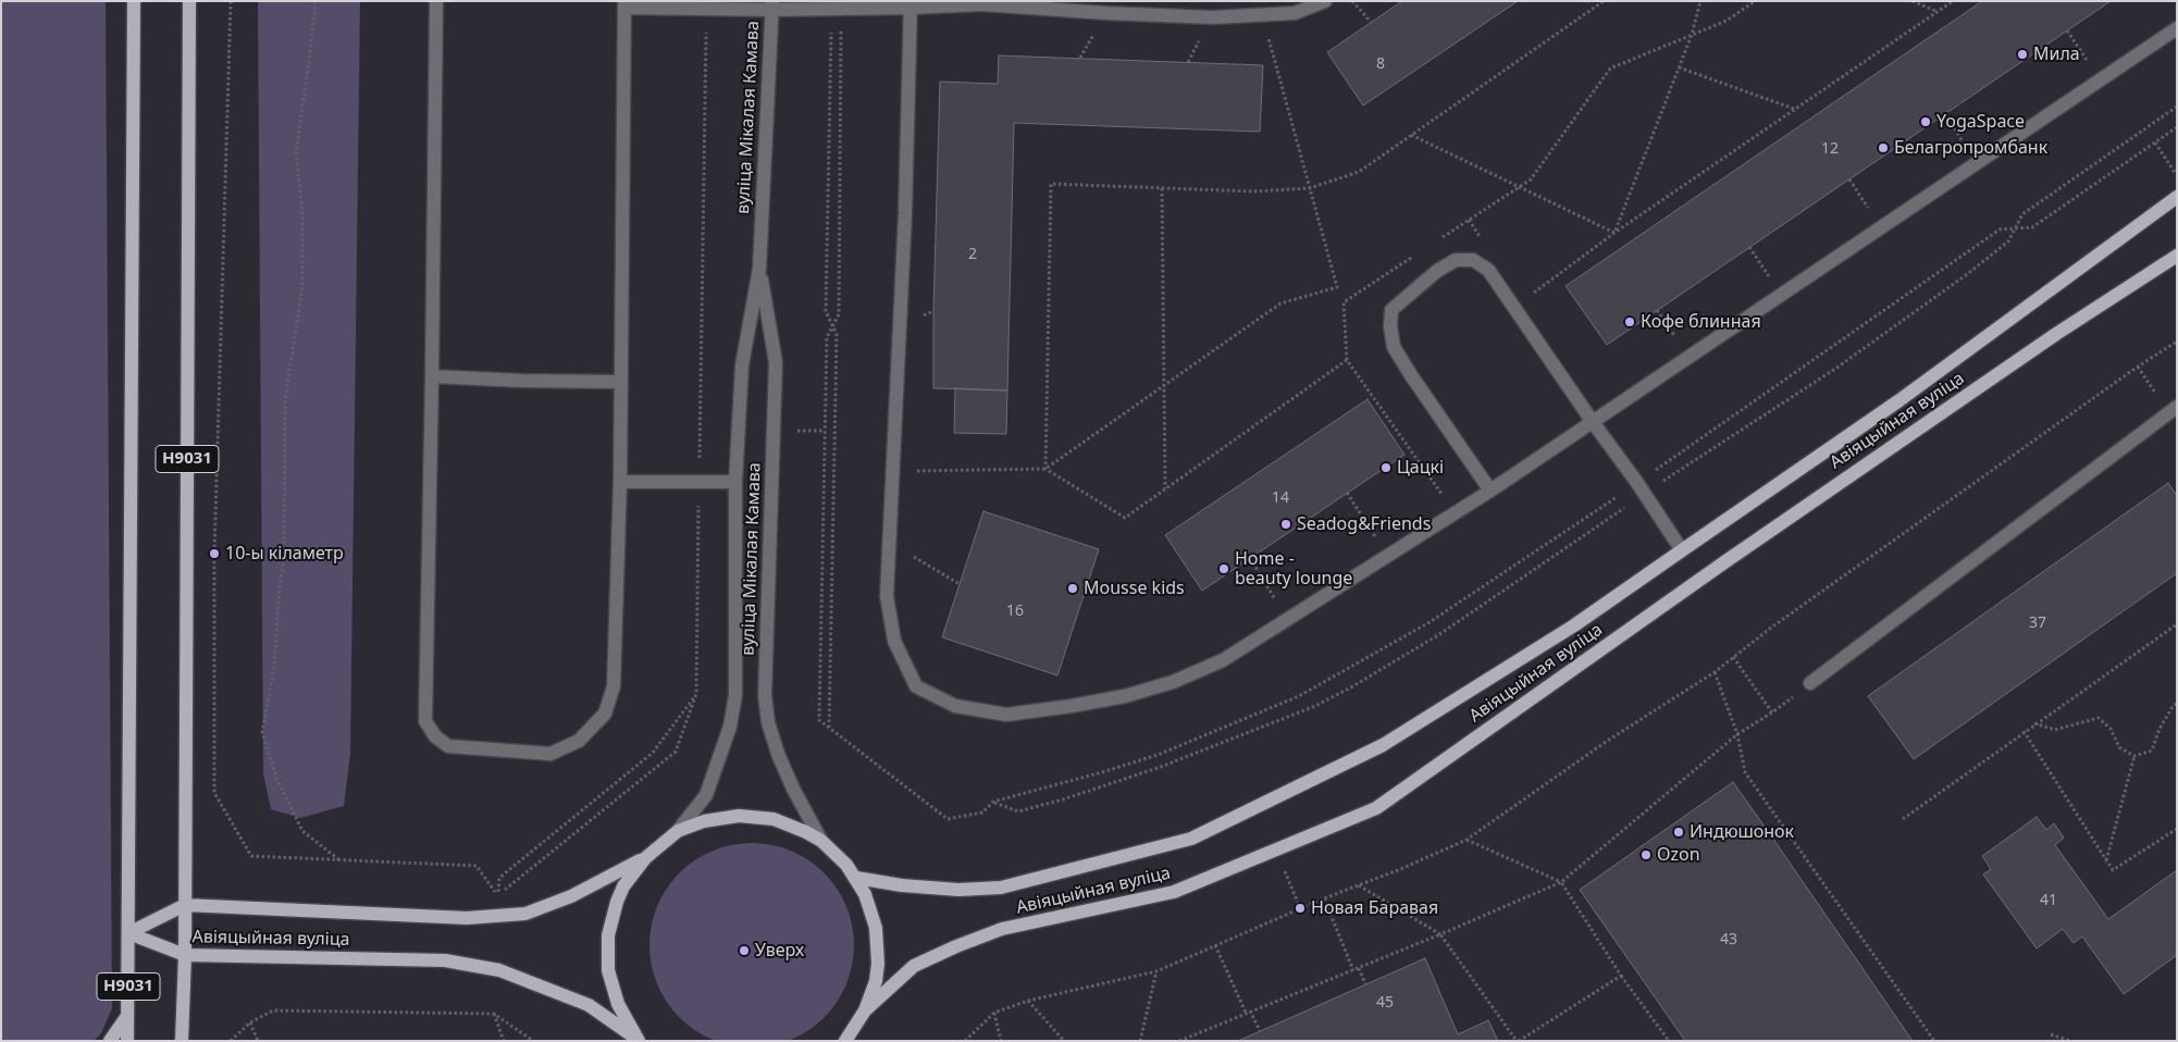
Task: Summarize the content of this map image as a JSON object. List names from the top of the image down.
{
  "streets": {
    "main road": ["Авіяцыйная вуліца", "Н9031"],
    "street": ["вуліца Мікалая Камава"]
  },
  "crossings": [
    ["Авіяцыйная вуліца", "Н9031"]
  ],
  "places": [
    "Мила",
    "YogaSpace",
    "Белагропромбанк",
    "Кофе блинная",
    "Цацкi",
    "Seadog&Friends",
    "10-ы кіламетр",
    "Home - beauty lounge",
    "Mousse kids",
    "Индюшонок",
    "Ozon",
    "Новая Баравая",
    "Уверх"
  ],
  "house_numbers": [
    "8",
    "12",
    "2",
    "14",
    "16",
    "37",
    "41",
    "43",
    "45"
  ]
}
